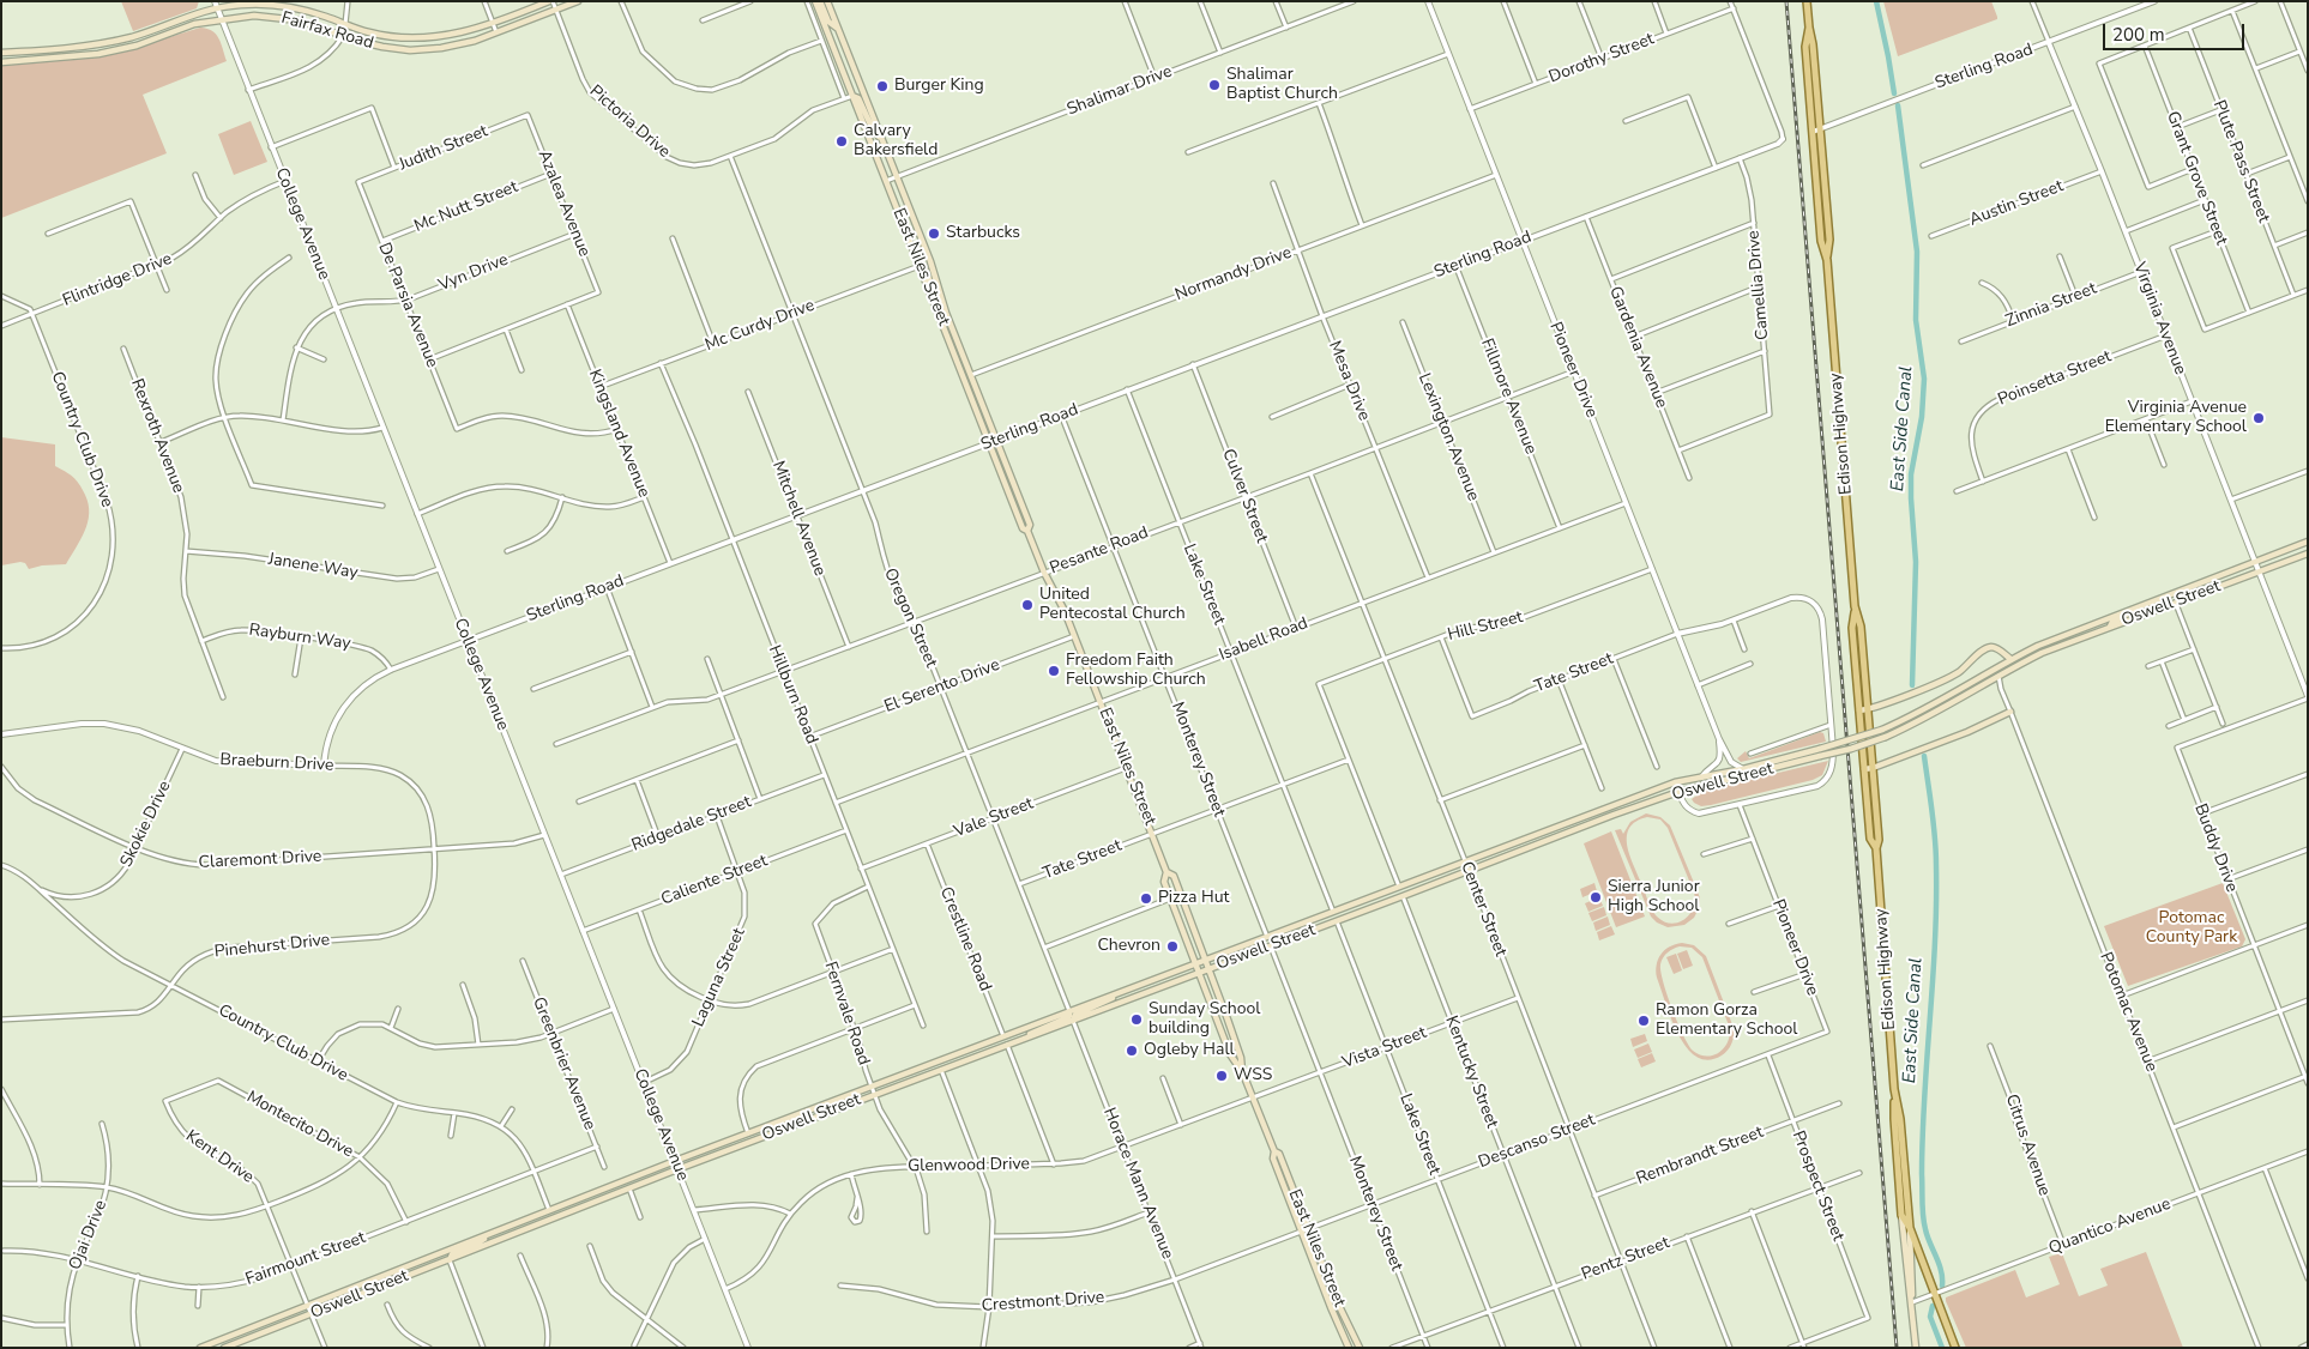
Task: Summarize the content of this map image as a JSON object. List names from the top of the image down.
{
  "streets": {
    "main road": [
      "Fairfax Road",
      "East Niles Street",
      "Edison Highway",
      "Oswell Street"
    ],
    "street": [
      "Dorothy Street",
      "Sterling Road",
      "Shalimar Drive",
      "Pictoria Drive",
      "Judith Street",
      "Plute Pass Street",
      "Grant Grove Street",
      "Azalea Avenue",
      "Austin Street",
      "Mc Nutt Street",
      "College Avenue",
      "Vyn Drive",
      "Normandy Drive",
      "Flintridge Drive",
      "Camellia Drive",
      "De Parsia Avenue",
      "Zinnia Street",
      "Virginia Avenue",
      "Mc Curdy Drive",
      "Gardenia Avenue",
      "Pioneer Drive",
      "Poinsetta Street",
      "Mesa Drive",
      "Fillmore Avenue",
      "Kingsland Avenue",
      "Rexroth Avenue",
      "Lexington Avenue",
      "Country Club Drive",
      "Culver Street",
      "Mitchell Avenue",
      "Pesante Road",
      "Janene Way",
      "Lake Street",
      "Oregon Street",
      "Hill Street",
      "Rayburn Way",
      "Isabell Road",
      "Tate Street",
      "El Serento Drive",
      "Hillburn Road",
      "Monterey Street",
      "Braeburn Drive",
      "Vale Street",
      "Skokie Drive",
      "Ridgedale Street",
      "Buddy Drive",
      "Claremont Drive",
      "Caliente Street",
      "Center Street",
      "Crestline Road",
      "Pinehurst Drive",
      "Laguna Street",
      "Potomac Avenue",
      "Fernvale Road",
      "Vista Street",
      "Greenbrier Avenue",
      "Kentucky Street",
      "Montecito Drive",
      "Descanso Street",
      "Citrus Avenue",
      "Rembrandt Street",
      "Kent Drive",
      "Glenwood Drive",
      "Horace Mann Avenue",
      "Prospect Street",
      "Quantico Avenue",
      "Ojai Drive",
      "Fairmount Street",
      "Pentz Street",
      "Crestmont Drive"
    ]
  },
  "crossings": [
    ["Fairfax Road", "Pictoria Drive"],
    ["Fairfax Road", "College Avenue"],
    ["Dorothy Street", "Pioneer Drive"],
    ["Sterling Road", "College Avenue"],
    ["Sterling Road", "East Niles Street"],
    ["Sterling Road", "Camellia Drive"],
    ["Sterling Road", "Virginia Avenue"],
    ["Sterling Road", "Gardenia Avenue"],
    ["Sterling Road", "Pioneer Drive"],
    ["Sterling Road", "Mesa Drive"],
    ["Sterling Road", "Fillmore Avenue"],
    ["Sterling Road", "Kingsland Avenue"],
    ["Sterling Road", "Edison Highway"],
    ["Sterling Road", "Culver Street"],
    ["Sterling Road", "Mitchell Avenue"],
    ["Sterling Road", "Lake Street"],
    ["Sterling Road", "Oregon Street"],
    ["Sterling Road", "Rayburn Way"],
    ["Sterling Road", "Hillburn Road"],
    ["Sterling Road", "Monterey Street"],
    ["Sterling Road", "Braeburn Drive"],
    ["Shalimar Drive", "East Niles Street"],
    ["Pictoria Drive", "East Niles Street"],
    ["Pictoria Drive", "Oregon Street"],
    ["Judith Street", "Azalea Avenue"],
    ["Judith Street", "De Parsia Avenue"],
    ["Azalea Avenue", "Mc Nutt Street"],
    ["Azalea Avenue", "Vyn Drive"],
    ["Azalea Avenue", "Kingsland Avenue"],
    ["Austin Street", "Virginia Avenue"],
    ["Mc Nutt Street", "De Parsia Avenue"],
    ["College Avenue", "Vyn Drive"],
    ["College Avenue", "Flintridge Drive"],
    ["College Avenue", "Janene Way"],
    ["College Avenue", "Oswell Street"],
    ["College Avenue", "Ridgedale Street"],
    ["College Avenue", "Claremont Drive"],
    ["College Avenue", "Caliente Street"],
    ["College Avenue", "Laguna Street"],
    ["College Avenue", "Glenwood Drive"],
    ["East Niles Street", "Normandy Drive"],
    ["East Niles Street", "Mc Curdy Drive"],
    ["East Niles Street", "Pesante Road"],
    ["East Niles Street", "Oswell Street"],
    ["East Niles Street", "Isabell Road"],
    ["East Niles Street", "Tate Street"],
    ["East Niles Street", "El Serento Drive"],
    ["East Niles Street", "Vale Street"],
    ["East Niles Street", "Vista Street"],
    ["East Niles Street", "Descanso Street"],
    ["East Niles Street", "Glenwood Drive"],
    ["East Niles Street", "Crestmont Drive"],
    ["Vyn Drive", "De Parsia Avenue"],
    ["Normandy Drive", "Pioneer Drive"],
    ["Normandy Drive", "Mesa Drive"],
    ["Flintridge Drive", "Country Club Drive"],
    ["Camellia Drive", "Gardenia Avenue"],
    ["De Parsia Avenue", "Kingsland Avenue"],
    ["Zinnia Street", "Virginia Avenue"],
    ["Virginia Avenue", "Poinsetta Street"],
    ["Virginia Avenue", "Oswell Street"],
    ["Virginia Avenue", "Buddy Drive"],
    ["Mc Curdy Drive", "Kingsland Avenue"],
    ["Mc Curdy Drive", "Oregon Street"],
    ["Mc Curdy Drive", "Hillburn Road"],
    ["Pioneer Drive", "Pesante Road"],
    ["Pioneer Drive", "Oswell Street"],
    ["Pioneer Drive", "Hill Street"],
    ["Pioneer Drive", "Isabell Road"],
    ["Pioneer Drive", "Tate Street"],
    ["Pioneer Drive", "Descanso Street"],
    ["Pioneer Drive", "Prospect Street"],
    ["Mesa Drive", "Pesante Road"],
    ["Mesa Drive", "Isabell Road"],
    ["Fillmore Avenue", "Pesante Road"],
    ["Fillmore Avenue", "Isabell Road"],
    ["Edison Highway", "Quantico Avenue"],
    ["Rexroth Avenue", "Janene Way"],
    ["Rexroth Avenue", "Rayburn Way"],
    ["Lexington Avenue", "Pesante Road"],
    ["Lexington Avenue", "Isabell Road"],
    ["Country Club Drive", "Oswell Street"],
    ["Country Club Drive", "Skokie Drive"],
    ["Country Club Drive", "Pinehurst Drive"],
    ["Country Club Drive", "Fairmount Street"],
    ["Culver Street", "Pesante Road"],
    ["Culver Street", "Isabell Road"],
    ["Mitchell Avenue", "Pesante Road"],
    ["Pesante Road", "Lake Street"],
    ["Pesante Road", "Oregon Street"],
    ["Pesante Road", "Hillburn Road"],
    ["Pesante Road", "Monterey Street"],
    ["Pesante Road", "Center Street"],
    ["Lake Street", "Oswell Street"],
    ["Lake Street", "Isabell Road"],
    ["Lake Street", "Tate Street"],
    ["Lake Street", "Vista Street"],
    ["Lake Street", "Descanso Street"],
    ["Lake Street", "Pentz Street"],
    ["Oswell Street", "Oregon Street"],
    ["Oswell Street", "Monterey Street"],
    ["Oswell Street", "Center Street"],
    ["Oswell Street", "Crestline Road"],
    ["Oswell Street", "Potomac Avenue"],
    ["Oswell Street", "Fernvale Road"],
    ["Oswell Street", "Kentucky Street"],
    ["Oswell Street", "Kent Drive"],
    ["Oswell Street", "Horace Mann Avenue"],
    ["Oregon Street", "Isabell Road"],
    ["Oregon Street", "Tate Street"],
    ["Oregon Street", "El Serento Drive"],
    ["Oregon Street", "Vale Street"],
    ["Hill Street", "Tate Street"],
    ["Hill Street", "Center Street"],
    ["Isabell Road", "Hillburn Road"],
    ["Isabell Road", "Monterey Street"],
    ["Isabell Road", "Center Street"],
    ["Tate Street", "Monterey Street"],
    ["El Serento Drive", "Hillburn Road"],
    ["Hillburn Road", "Vale Street"],
    ["Hillburn Road", "Ridgedale Street"],
    ["Hillburn Road", "Caliente Street"],
    ["Hillburn Road", "Fernvale Road"],
    ["Monterey Street", "Vista Street"],
    ["Monterey Street", "Descanso Street"],
    ["Monterey Street", "Pentz Street"],
    ["Braeburn Drive", "Skokie Drive"],
    ["Braeburn Drive", "Claremont Drive"],
    ["Braeburn Drive", "Pinehurst Drive"],
    ["Vale Street", "Crestline Road"],
    ["Skokie Drive", "Claremont Drive"],
    ["Ridgedale Street", "Laguna Street"],
    ["Claremont Drive", "Pinehurst Drive"],
    ["Caliente Street", "Laguna Street"],
    ["Center Street", "Vista Street"],
    ["Center Street", "Descanso Street"],
    ["Center Street", "Rembrandt Street"],
    ["Center Street", "Pentz Street"],
    ["Potomac Avenue", "Quantico Avenue"],
    ["Fernvale Road", "Glenwood Drive"],
    ["Vista Street", "Kentucky Street"],
    ["Vista Street", "Glenwood Drive"],
    ["Greenbrier Avenue", "Fairmount Street"],
    ["Kentucky Street", "Descanso Street"],
    ["Kentucky Street", "Pentz Street"],
    ["Montecito Drive", "Kent Drive"],
    ["Montecito Drive", "Fairmount Street"],
    ["Descanso Street", "Prospect Street"],
    ["Descanso Street", "Crestmont Drive"],
    ["Citrus Avenue", "Quantico Avenue"],
    ["Rembrandt Street", "Prospect Street"],
    ["Kent Drive", "Fairmount Street"],
    ["Glenwood Drive", "Horace Mann Avenue"],
    ["Horace Mann Avenue", "Crestmont Drive"],
    ["Prospect Street", "Pentz Street"],
    ["Ojai Drive", "Fairmount Street"]
  ],
  "water": ["East Side Canal"],
  "parks": ["Potomac County Park"],
  "places": [
    "Shalimar Baptist Church",
    "Burger King",
    "Calvary Bakersfield",
    "Starbucks",
    "Virginia Avenue Elementary School",
    "United Pentecostal Church",
    "Freedom Faith Fellowship Church",
    "Sierra Junior High School",
    "Pizza Hut",
    "Chevron",
    "Sunday School building",
    "Ramon Gorza Elementary School",
    "Ogleby Hall",
    "WSS"
  ],
  "scale_bar": "200 m"
}
